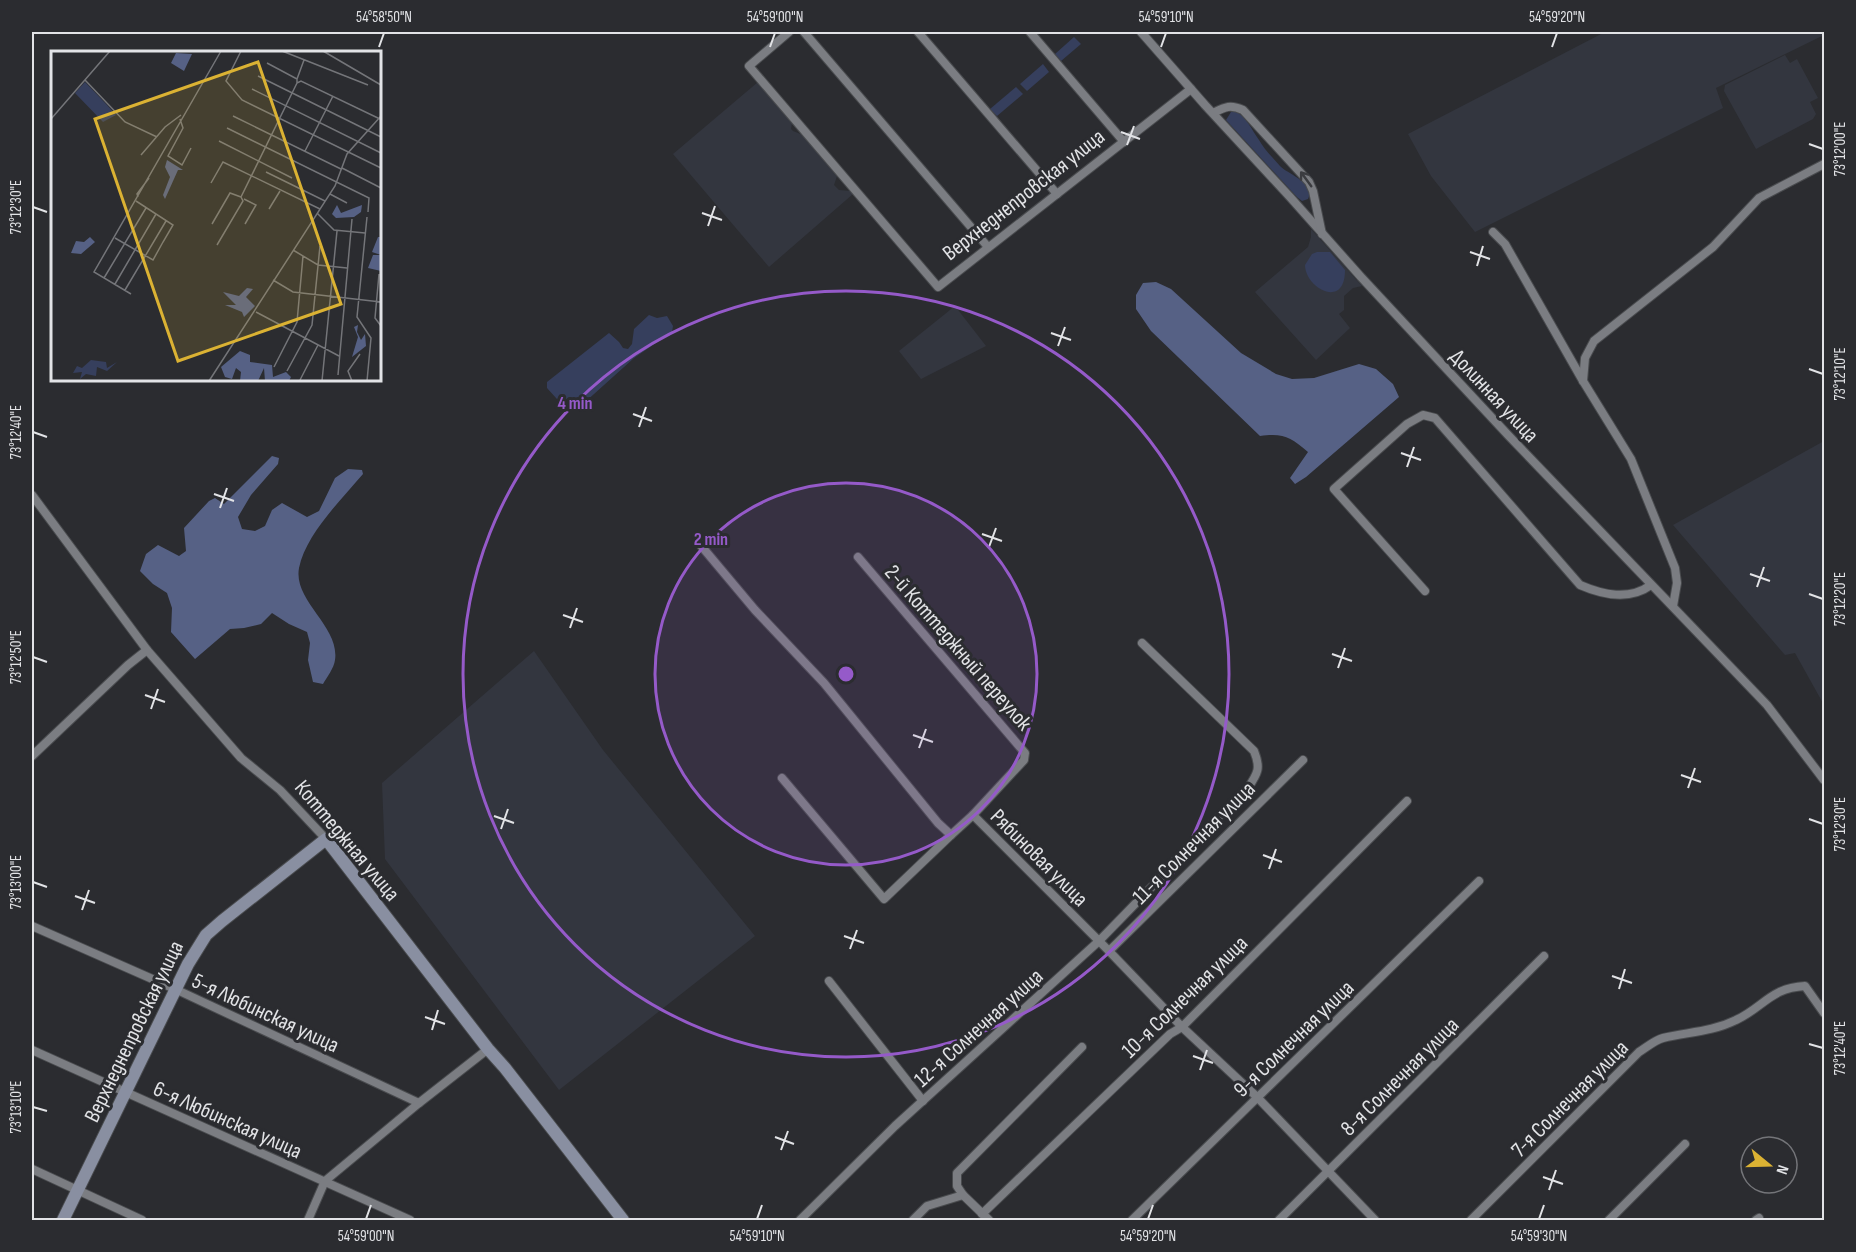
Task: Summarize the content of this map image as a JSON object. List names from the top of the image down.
{
  "streets": {
    "street": [
      "Верхнеднепровская улица",
      "Долинная улица",
      "2-й Коттеджный переулок",
      "Коттеджная улица",
      "11-я Солнечная улица",
      "Рябиновая улица",
      "10-я Солнечная улица",
      "5-я Любинская улица",
      "12-я Солнечная улица",
      "9-я Солнечная улица",
      "8-я Солнечная улица",
      "7-я Солнечная улица",
      "6-я Любинская улица"
    ]
  },
  "crossings": [
    ["Верхнеднепровская улица", "Долинная улица"],
    ["Верхнеднепровская улица", "Коттеджная улица"],
    ["Верхнеднепровская улица", "5-я Любинская улица"],
    ["Верхнеднепровская улица", "6-я Любинская улица"],
    ["2-й Коттеджный переулок", "Рябиновая улица"],
    ["11-я Солнечная улица", "Рябиновая улица"],
    ["Рябиновая улица", "10-я Солнечная улица"],
    ["Рябиновая улица", "12-я Солнечная улица"],
    ["Рябиновая улица", "9-я Солнечная улица"],
    ["Рябиновая улица", "8-я Солнечная улица"]
  ],
  "north": "right",
  "coordinates": [
    "54°58'50\"N",
    "54°59'00\"N",
    "54°59'10\"N",
    "54°59'20\"N",
    "73°12'00\"E",
    "73°12'30\"E",
    "73°12'10\"E",
    "73°12'40\"E",
    "73°12'20\"E",
    "73°12'50\"E",
    "73°13'00\"E",
    "73°13'10\"E",
    "54°59'30\"N"
  ],
  "rings": ["4 min", "2 min"]
}
